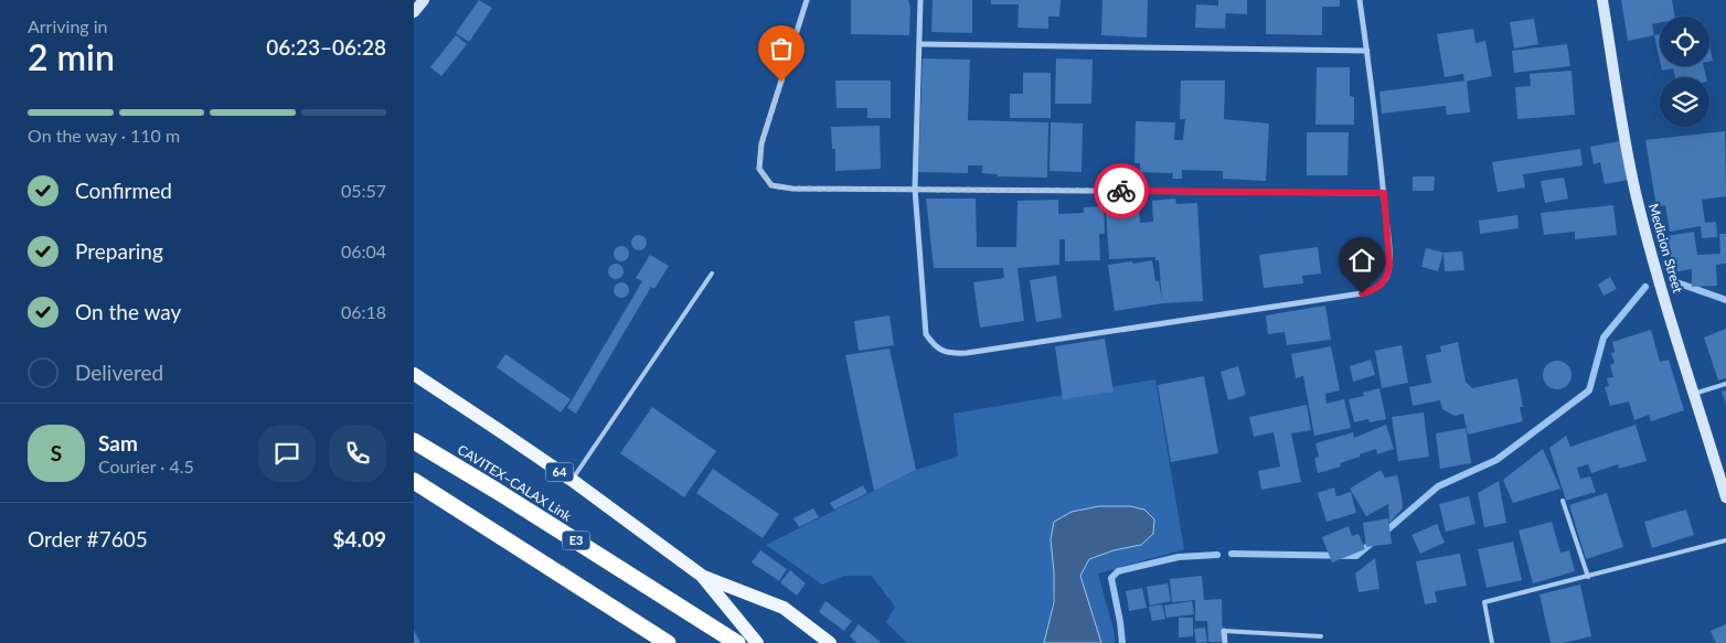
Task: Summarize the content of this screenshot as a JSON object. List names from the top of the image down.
{
  "streets": {
    "highway": ["CAVITEX–CALAX Link", "E3"],
    "main road": ["64"],
    "street": ["Medicion Street"]
  },
  "page": {
    "heading": ["2 min", "Arriving in", "06:23–06:28"],
    "panel": [
      "Sam",
      "Courier · 4.5",
      "Order #7605",
      "$4.09"
    ],
    "bar": "On the way · 110 m",
    "list": [
      ["Confirmed", "05:57"],
      ["Preparing", "06:04"],
      ["On the way", "06:18"],
      "Delivered"
    ],
    "round": "S"
  }
}
